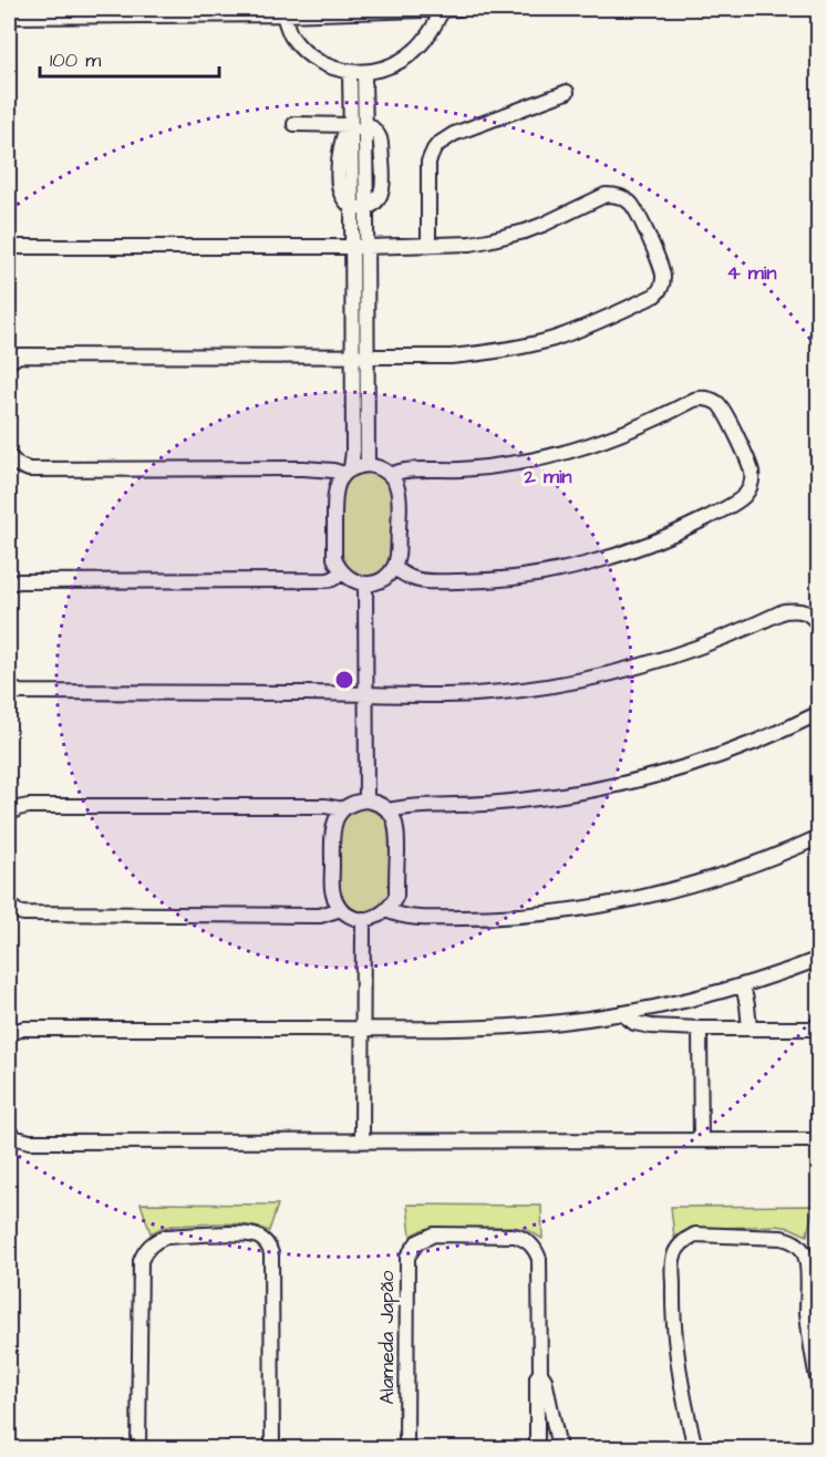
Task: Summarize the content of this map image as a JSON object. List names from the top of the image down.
{
  "streets": {
    "street": ["Alameda Japão"]
  },
  "scale_bar": "100 m",
  "rings": ["4 min", "2 min"]
}
